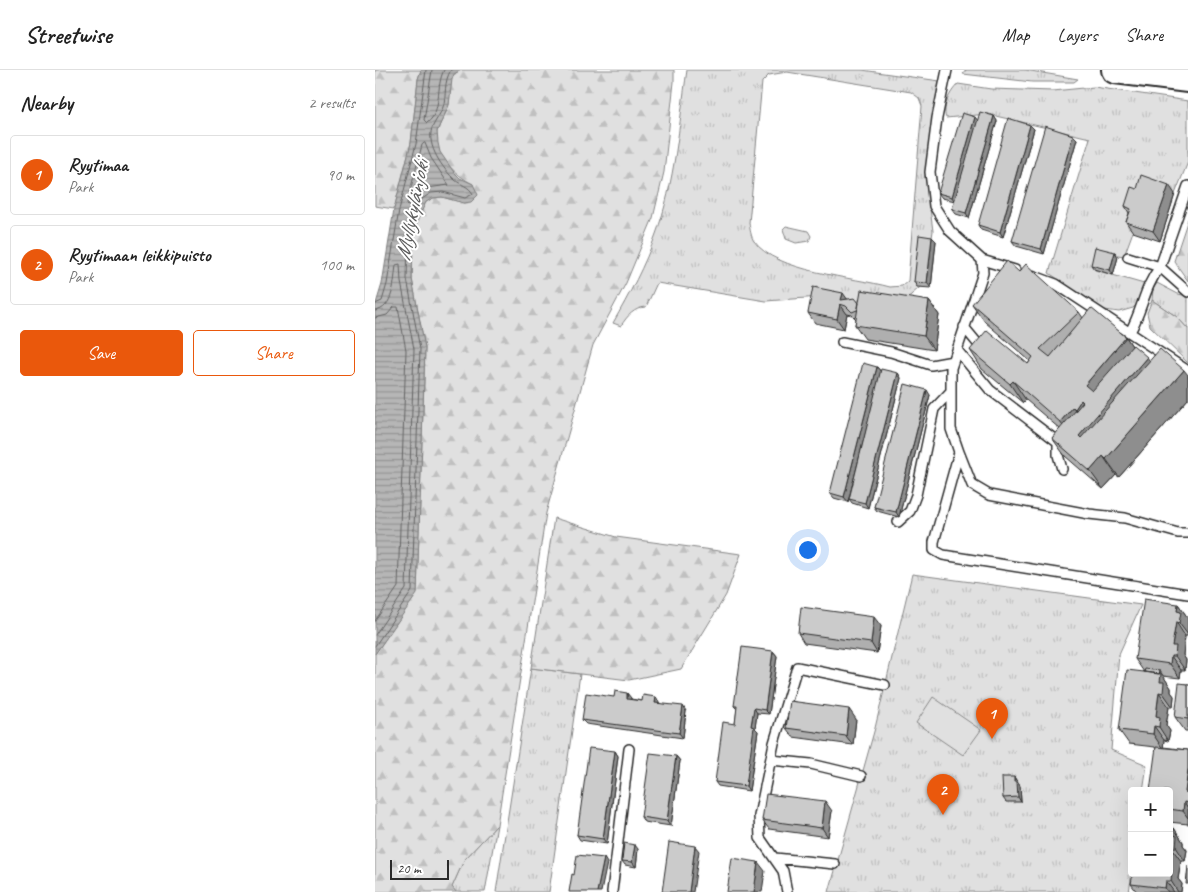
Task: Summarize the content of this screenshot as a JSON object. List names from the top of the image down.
{
  "water": ["Myllykylänjoki"],
  "scale_bar": "20 m",
  "page": {
    "header": "Streetwise",
    "nav": ["Map", "Layers", "Share"],
    "heading": ["Nearby", "2 results"],
    "list": [
      {
        "mark": "1",
        "name": "Ryytimaa",
        "note": "Park",
        "value": "90 m"
      },
      {
        "mark": "2",
        "name": "Ryytimaan leikkipuisto",
        "note": "Park",
        "value": "100 m"
      }
    ],
    "buttons": ["Save", "Share"],
    "pins": ["1", "2"],
    "map_buttons": ["+", "−"],
    "scale": "20 m"
  }
}
